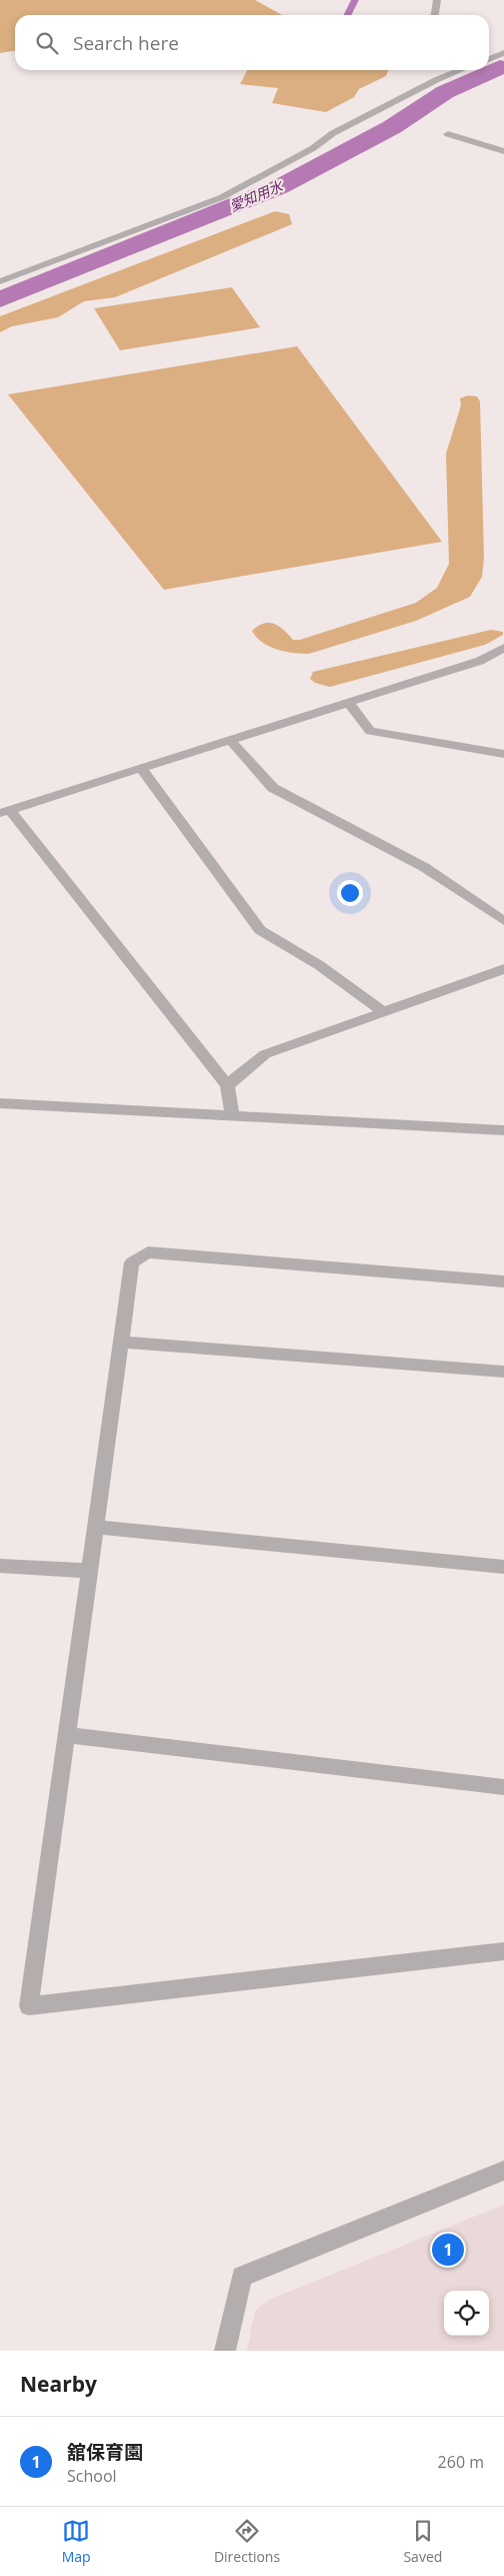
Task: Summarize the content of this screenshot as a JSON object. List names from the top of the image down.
{
  "water": ["愛知用水"],
  "page": {
    "search": "Search here",
    "pins": "1",
    "heading": "Nearby",
    "list": [
      {
        "mark": "1",
        "name": "舘保育園",
        "note": "School",
        "value": "260 m"
      }
    ],
    "nav": ["Map", "Directions", "Saved"]
  }
}
